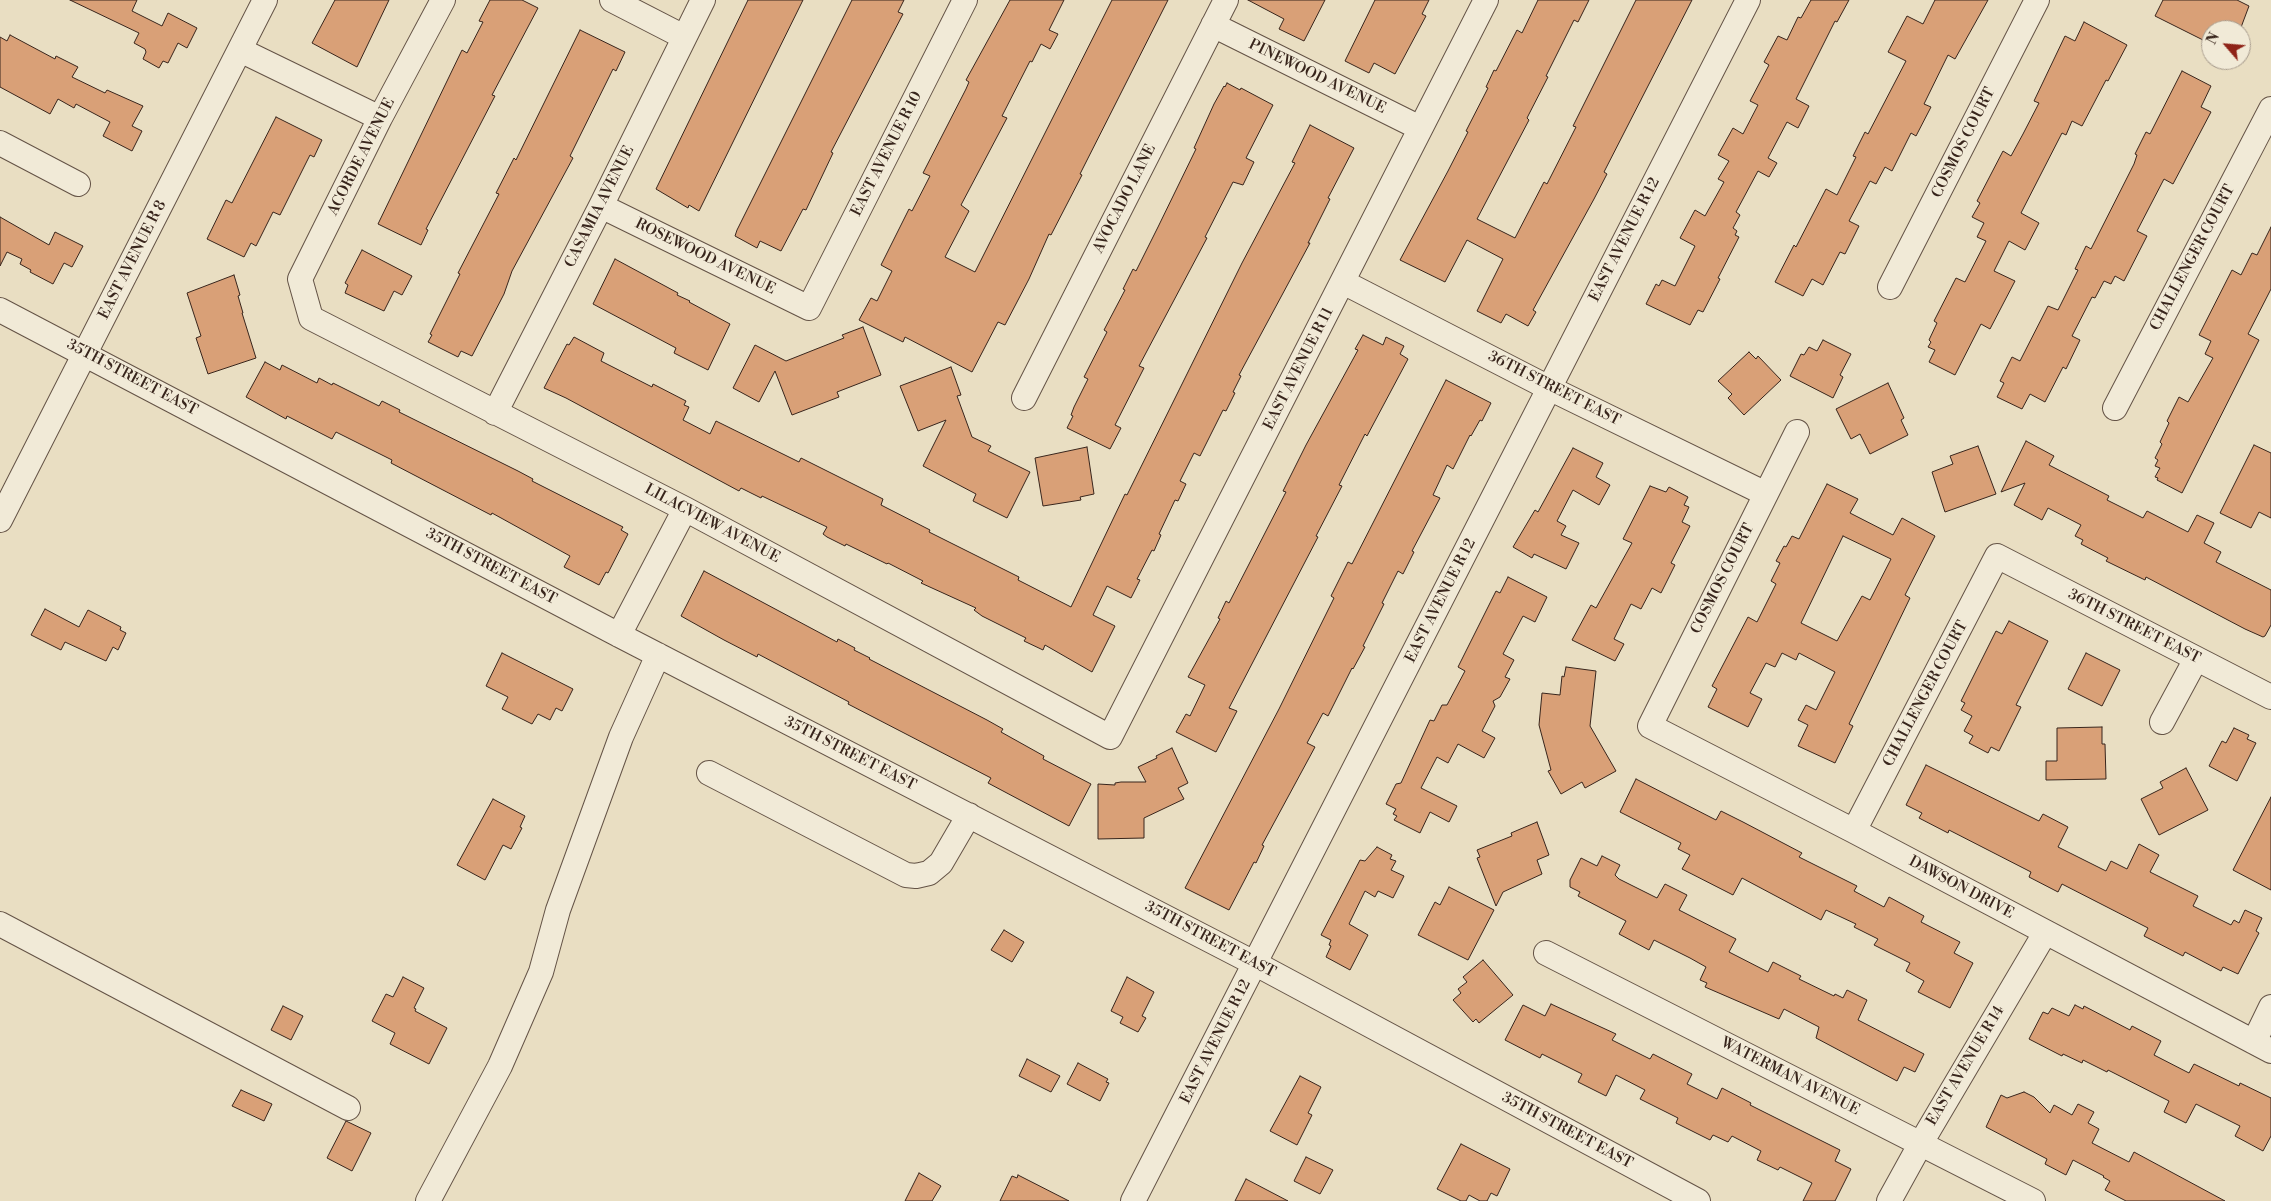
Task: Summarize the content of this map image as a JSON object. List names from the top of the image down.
{
  "streets": {
    "street": [
      "PINEWOOD AVENUE",
      "COSMOS COURT",
      "EAST AVENUE R 10",
      "ACORDE AVENUE",
      "AVOCADO LANE",
      "CASAMIA AVENUE",
      "EAST AVENUE R 12",
      "ROSEWOOD AVENUE",
      "CHALLENGER COURT",
      "EAST AVENUE R 8",
      "EAST AVENUE R 11",
      "35TH STREET EAST",
      "36TH STREET EAST",
      "LILACVIEW AVENUE",
      "DAWSON DRIVE",
      "EAST AVENUE R 14",
      "WATERMAN AVENUE"
    ]
  },
  "crossings": [
    ["PINEWOOD AVENUE", "AVOCADO LANE"],
    ["PINEWOOD AVENUE", "EAST AVENUE R 11"],
    ["COSMOS COURT", "36TH STREET EAST"],
    ["COSMOS COURT", "DAWSON DRIVE"],
    ["EAST AVENUE R 10", "ROSEWOOD AVENUE"],
    ["ACORDE AVENUE", "LILACVIEW AVENUE"],
    ["CASAMIA AVENUE", "ROSEWOOD AVENUE"],
    ["CASAMIA AVENUE", "LILACVIEW AVENUE"],
    ["EAST AVENUE R 12", "35TH STREET EAST"],
    ["EAST AVENUE R 12", "36TH STREET EAST"],
    ["CHALLENGER COURT", "36TH STREET EAST"],
    ["CHALLENGER COURT", "DAWSON DRIVE"],
    ["EAST AVENUE R 8", "35TH STREET EAST"],
    ["EAST AVENUE R 11", "36TH STREET EAST"],
    ["EAST AVENUE R 11", "LILACVIEW AVENUE"],
    ["DAWSON DRIVE", "EAST AVENUE R 14"],
    ["EAST AVENUE R 14", "WATERMAN AVENUE"]
  ],
  "north": "top left"
}
